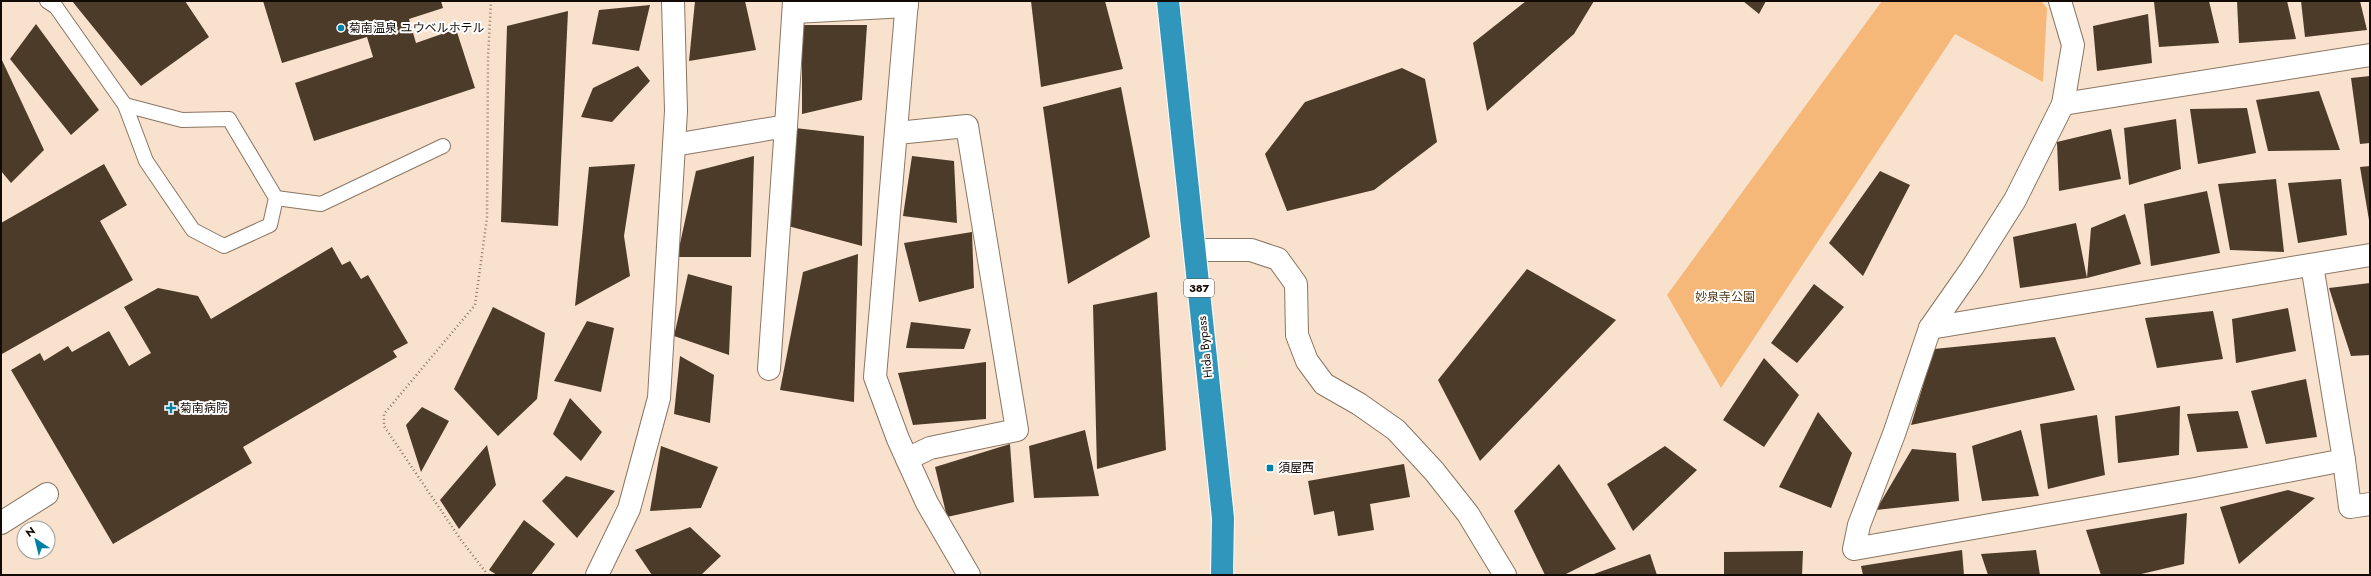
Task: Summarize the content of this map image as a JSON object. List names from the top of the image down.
{
  "streets": {
    "highway": ["387", "Hida Bypass"]
  },
  "parks": ["妙泉寺公園"],
  "places": {
    "other": ["菊南温泉 ユウベルホテル"],
    "health": ["菊南病院"],
    "transit": ["須屋西"]
  },
  "north": "top left"
}
